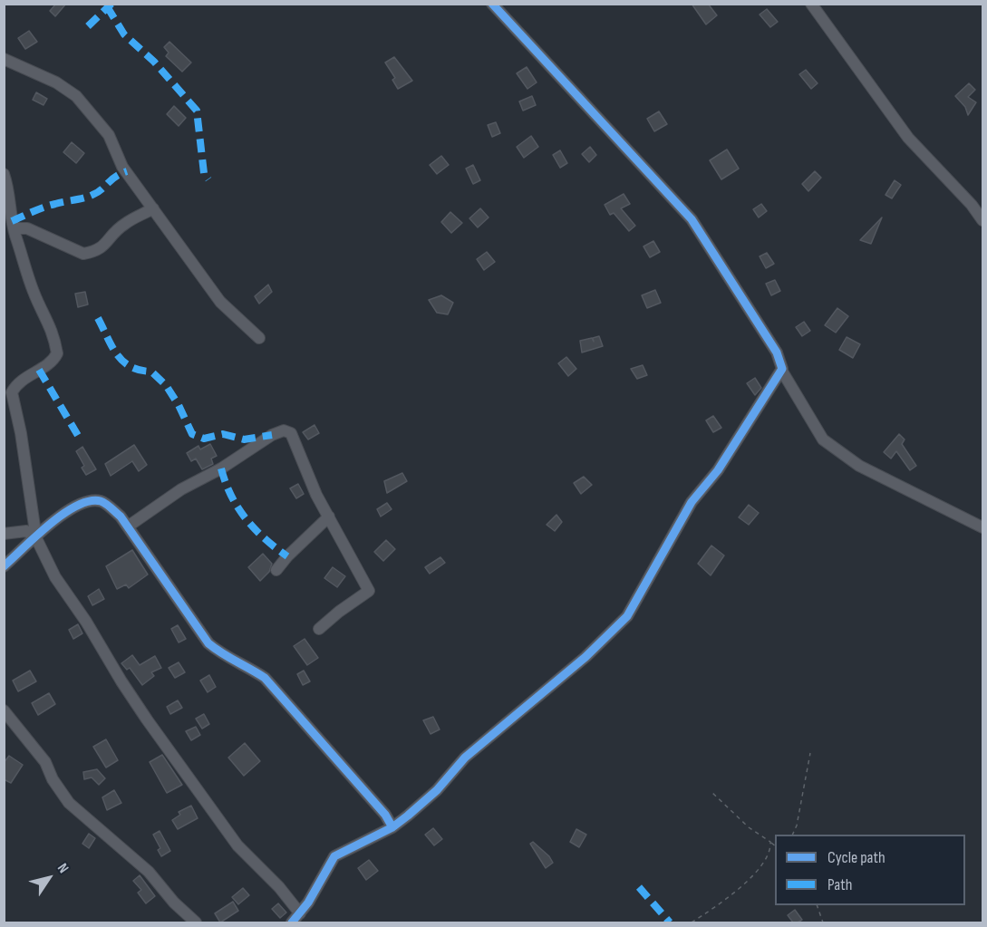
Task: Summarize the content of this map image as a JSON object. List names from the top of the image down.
{
  "legend": ["Cycle path", "Path"],
  "north": "top right"
}
